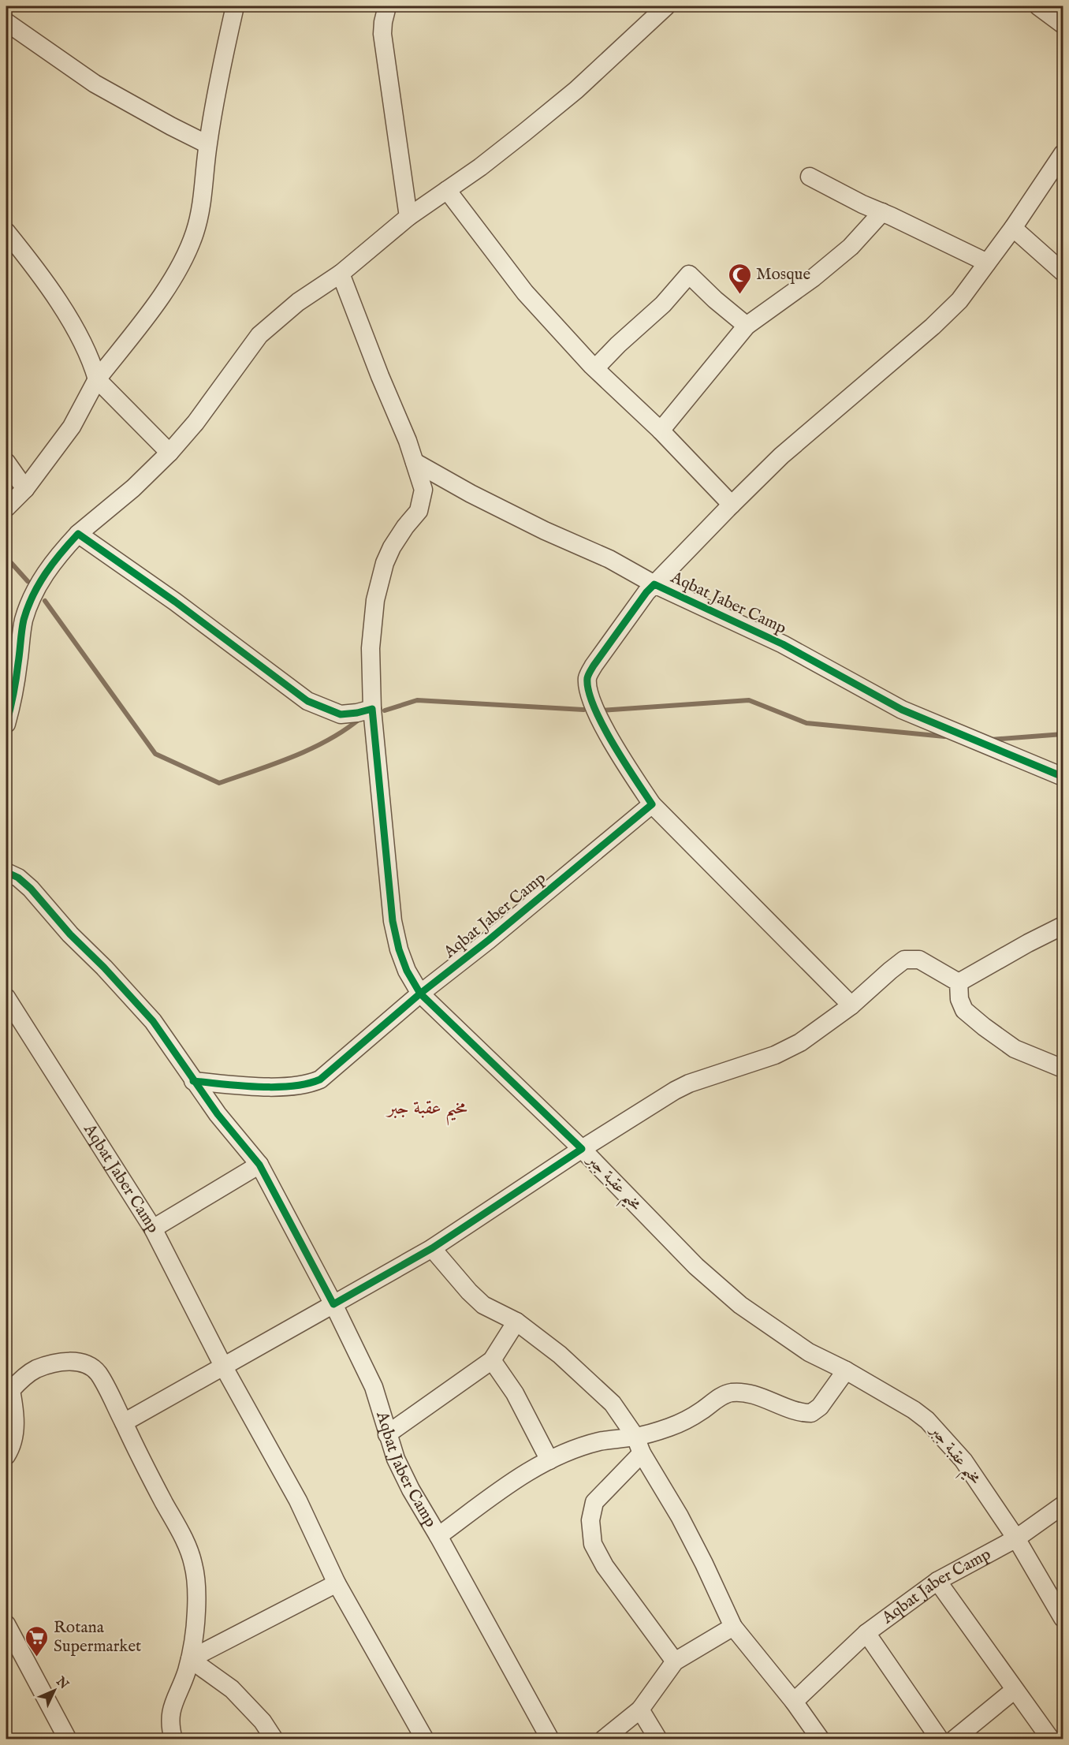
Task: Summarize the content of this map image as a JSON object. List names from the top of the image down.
{
  "streets": {
    "street": ["Aqbat Jaber Camp", "مخيم عقبة جبر"]
  },
  "crossings": [
    ["Aqbat Jaber Camp", "مخيم عقبة جبر"]
  ],
  "districts": ["مخيم عقبة جبر"],
  "places": {
    "mosque": ["Mosque"],
    "supermarket": ["Rotana Supermarket"]
  },
  "north": "top right"
}
